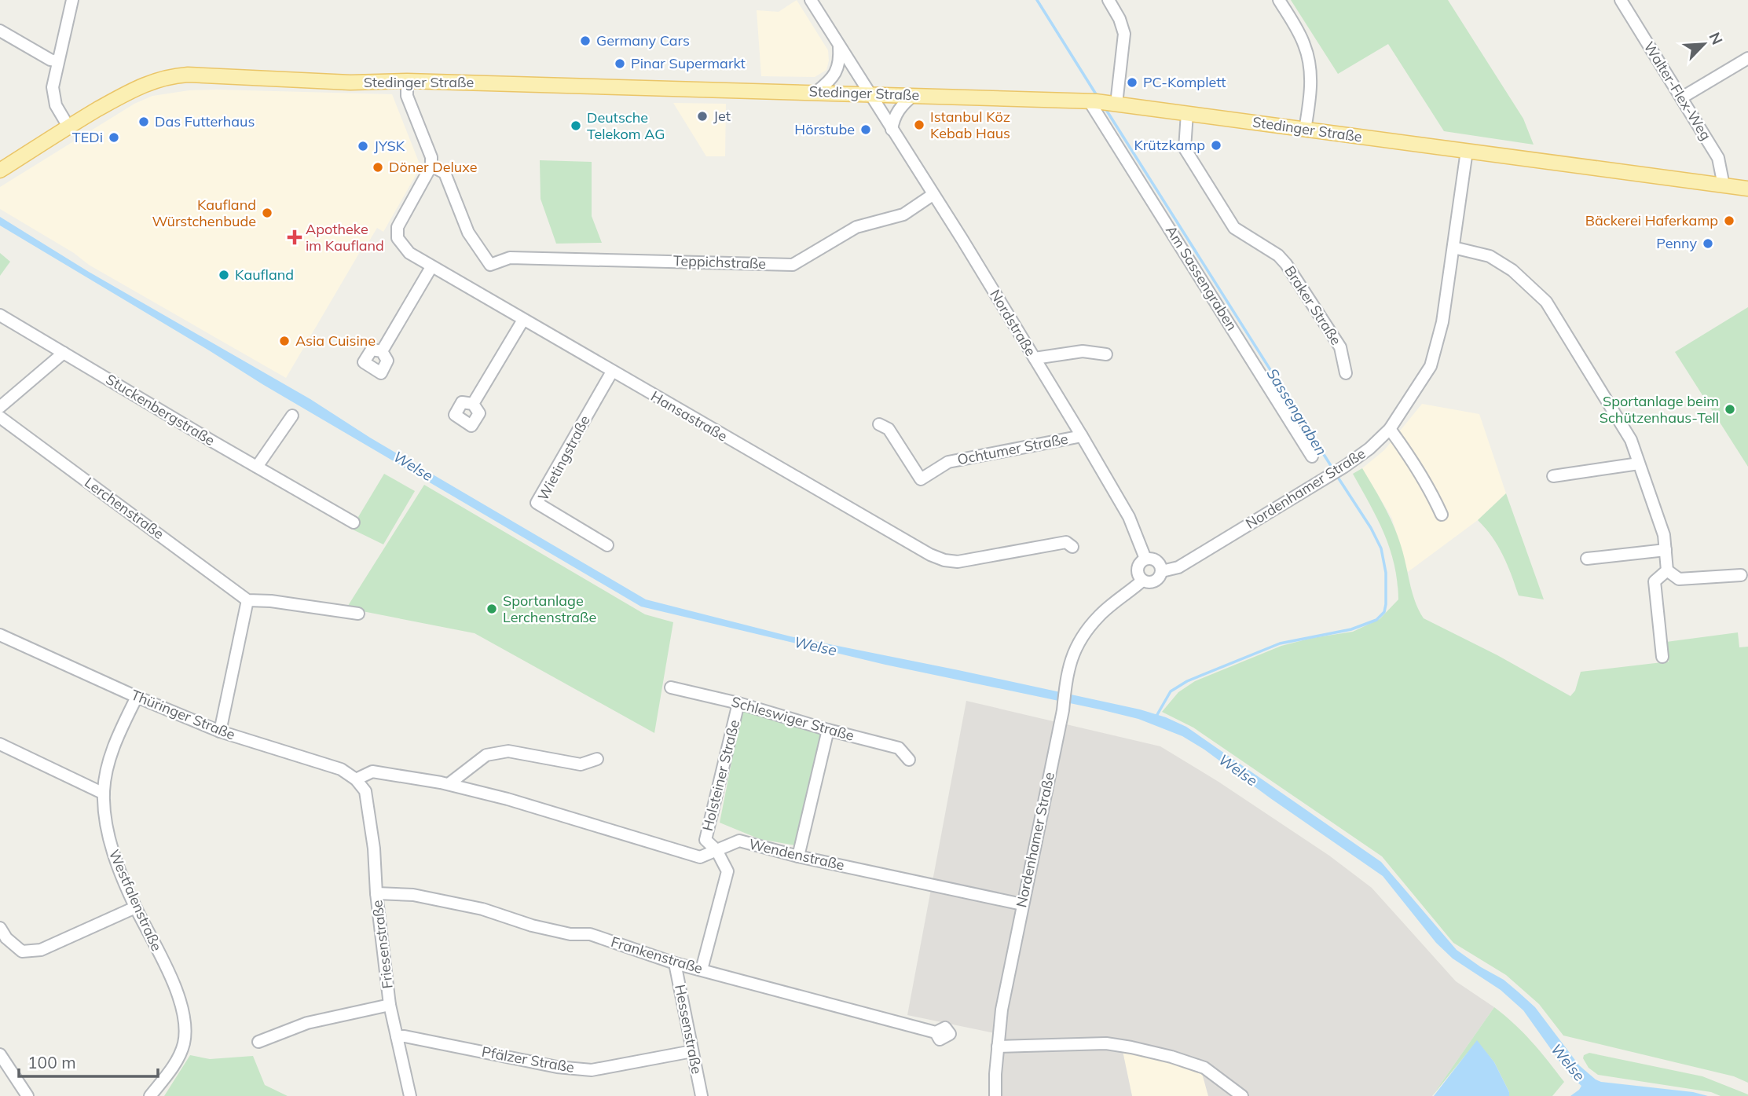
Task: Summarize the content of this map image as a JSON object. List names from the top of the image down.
{
  "streets": {
    "main road": ["Stedinger Straße"],
    "street": [
      "Walter-Flex-Weg",
      "Teppichstraße",
      "Am Sassengraben",
      "Braker Straße",
      "Nordstraße",
      "Stuckenbergstraße",
      "Hansastraße",
      "Ochtumer Straße",
      "Wietingstraße",
      "Nordenhamer Straße",
      "Lerchenstraße",
      "Thüringer Straße",
      "Schleswiger Straße",
      "Holsteiner Straße",
      "Wendenstraße",
      "Westfalenstraße",
      "Friesenstraße",
      "Frankenstraße",
      "Hessenstraße",
      "Pfälzer Straße"
    ]
  },
  "crossings": [
    ["Stedinger Straße", "Walter-Flex-Weg"],
    ["Stedinger Straße", "Am Sassengraben"],
    ["Stedinger Straße", "Braker Straße"],
    ["Stedinger Straße", "Nordstraße"],
    ["Stedinger Straße", "Nordenhamer Straße"],
    ["Teppichstraße", "Nordstraße"],
    ["Teppichstraße", "Hansastraße"],
    ["Nordstraße", "Ochtumer Straße"],
    ["Nordstraße", "Nordenhamer Straße"],
    ["Hansastraße", "Wietingstraße"],
    ["Nordenhamer Straße", "Wendenstraße"],
    ["Thüringer Straße", "Wendenstraße"],
    ["Thüringer Straße", "Westfalenstraße"],
    ["Thüringer Straße", "Friesenstraße"],
    ["Schleswiger Straße", "Holsteiner Straße"],
    ["Holsteiner Straße", "Wendenstraße"],
    ["Holsteiner Straße", "Frankenstraße"],
    ["Friesenstraße", "Frankenstraße"],
    ["Friesenstraße", "Pfälzer Straße"],
    ["Frankenstraße", "Hessenstraße"],
    ["Hessenstraße", "Pfälzer Straße"]
  ],
  "water": ["Sassengraben", "Welse"],
  "places": {
    "other": [
      "Germany Cars",
      "Pinar Supermarkt",
      "PC-Komplett",
      "Jet",
      "Das Futterhaus",
      "Istanbul Köz Kebab Haus",
      "Deutsche Telekom AG",
      "Hörstube",
      "TEDi",
      "Krützkamp",
      "JYSK",
      "Döner Deluxe",
      "Kaufland Würstchenbude",
      "Bäckerei Haferkamp",
      "Penny",
      "Kaufland",
      "Asia Cuisine",
      "Sportanlage beim Schützenhaus-Tell",
      "Sportanlage Lerchenstraße"
    ],
    "health": ["Apotheke im Kaufland"]
  },
  "scale_bar": "100 m",
  "north": "top right"
}
